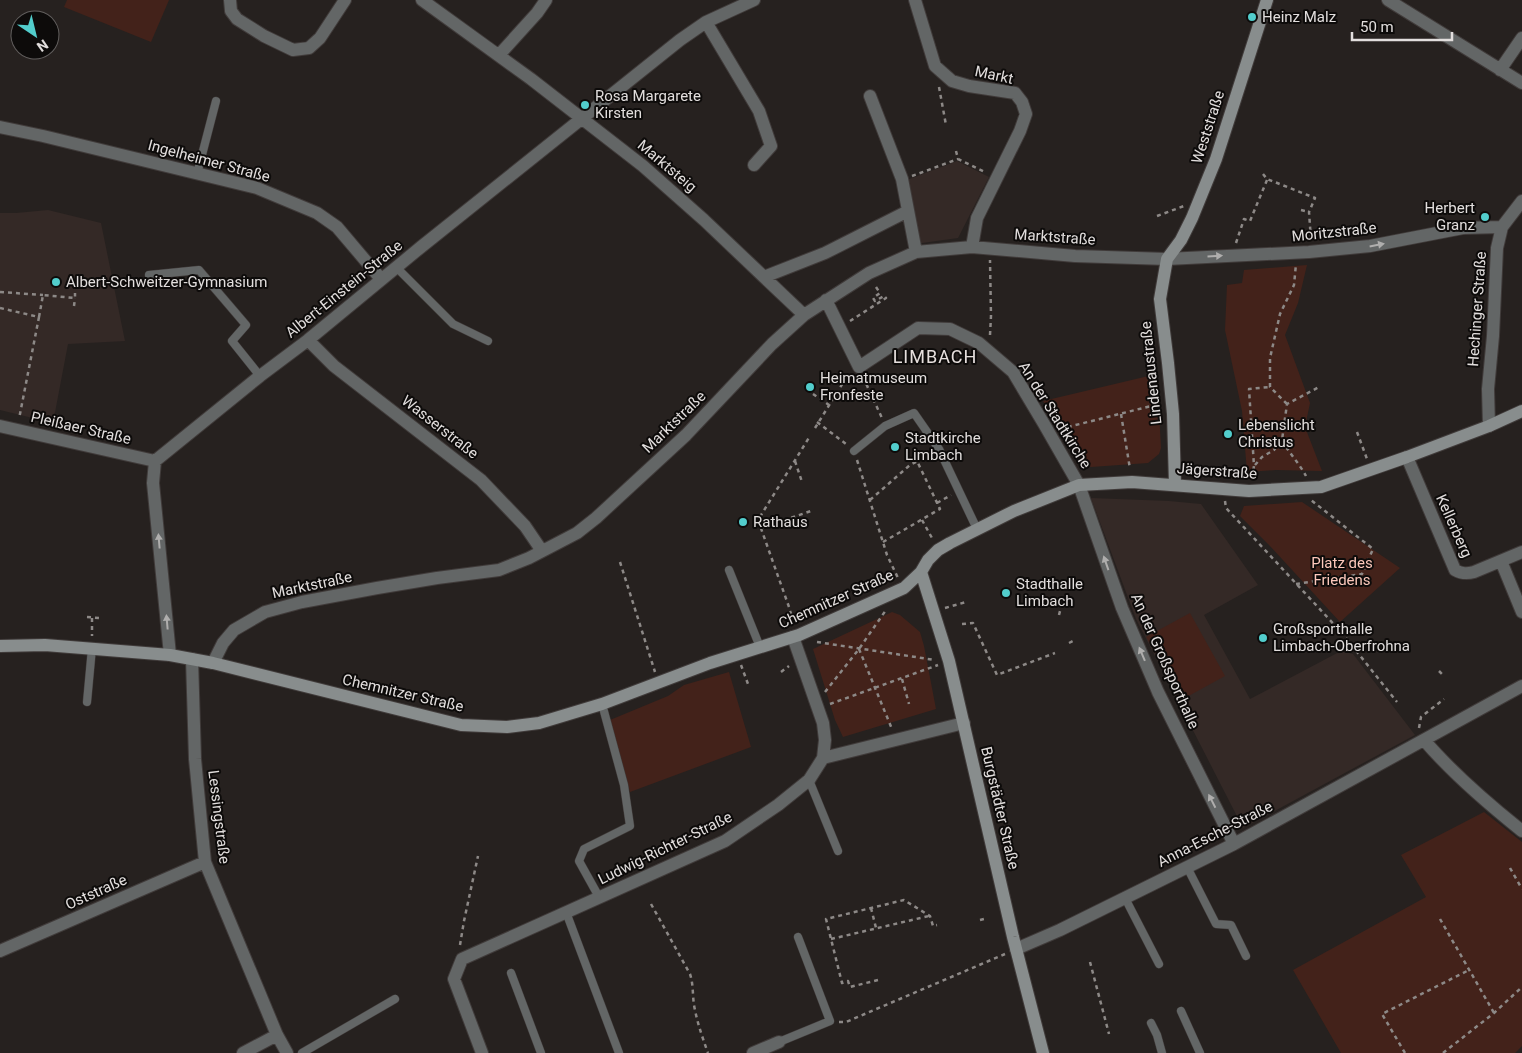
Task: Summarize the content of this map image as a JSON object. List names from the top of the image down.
{
  "streets": {
    "main road": [
      "Weststraße",
      "Lindenaustraße",
      "Jägerstraße",
      "Chemnitzer Straße",
      "Burgstädter Straße"
    ],
    "street": [
      "Markt",
      "Ingelheimer Straße",
      "Marktsteig",
      "Moritzstraße",
      "Marktstraße",
      "Albert-Einstein-Straße",
      "Hechinger Straße",
      "An der Stadtkirche",
      "Wasserstraße",
      "Pleißaer Straße",
      "Kellerberg",
      "An der Großsporthalle",
      "Lessingstraße",
      "Anna-Esche-Straße",
      "Ludwig-Richter-Straße",
      "Oststraße"
    ]
  },
  "crossings": [
    ["Markt", "Marktstraße"],
    ["Weststraße", "Moritzstraße"],
    ["Weststraße", "Marktstraße"],
    ["Weststraße", "Lindenaustraße"],
    ["Ingelheimer Straße", "Albert-Einstein-Straße"],
    ["Marktsteig", "Marktstraße"],
    ["Marktsteig", "Albert-Einstein-Straße"],
    ["Moritzstraße", "Marktstraße"],
    ["Moritzstraße", "Hechinger Straße"],
    ["Moritzstraße", "Lindenaustraße"],
    ["Marktstraße", "Lindenaustraße"],
    ["Marktstraße", "Wasserstraße"],
    ["Marktstraße", "Chemnitzer Straße"],
    ["Albert-Einstein-Straße", "Wasserstraße"],
    ["Albert-Einstein-Straße", "Pleißaer Straße"],
    ["Hechinger Straße", "Jägerstraße"],
    ["Lindenaustraße", "Jägerstraße"],
    ["An der Stadtkirche", "Jägerstraße"],
    ["An der Stadtkirche", "An der Großsporthalle"],
    ["Jägerstraße", "Kellerberg"],
    ["Jägerstraße", "Chemnitzer Straße"],
    ["Jägerstraße", "An der Großsporthalle"],
    ["Jägerstraße", "Burgstädter Straße"],
    ["Chemnitzer Straße", "Burgstädter Straße"],
    ["Chemnitzer Straße", "Lessingstraße"],
    ["Chemnitzer Straße", "Ludwig-Richter-Straße"],
    ["An der Großsporthalle", "Anna-Esche-Straße"],
    ["Burgstädter Straße", "Anna-Esche-Straße"],
    ["Lessingstraße", "Oststraße"]
  ],
  "one_way": ["Moritzstraße", "An der Großsporthalle"],
  "districts": ["LIMBACH"],
  "parks": ["Platz des Friedens"],
  "places": [
    "Heinz Malz",
    "Rosa Margarete Kirsten",
    "Herbert Granz",
    "Albert-Schweitzer-Gymnasium",
    "Heimatmuseum Fronfeste",
    "Lebenslicht Christus",
    "Stadtkirche Limbach",
    "Rathaus",
    "Stadthalle Limbach",
    "Großsporthalle Limbach-Oberfrohna"
  ],
  "scale_bar": "50 m",
  "north": "bottom right"
}
